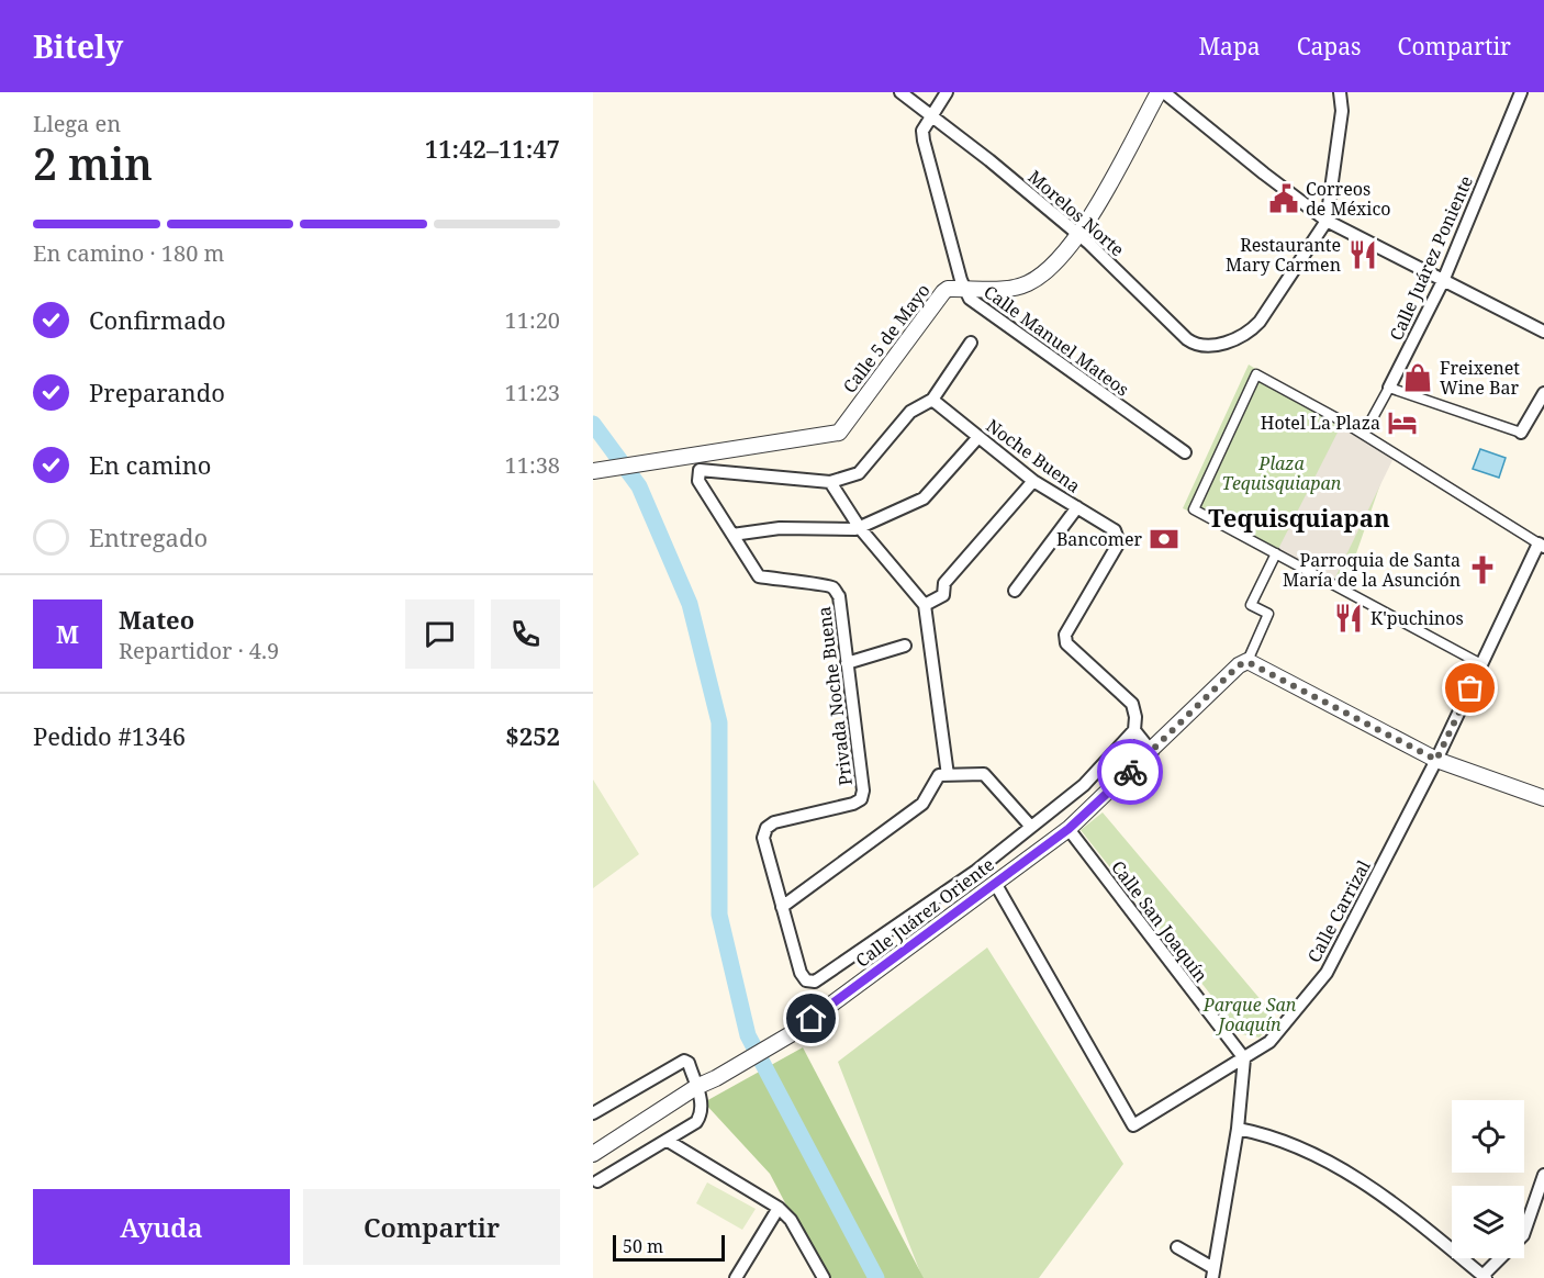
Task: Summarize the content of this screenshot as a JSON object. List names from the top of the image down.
{
  "streets": {
    "street": [
      "Morelos Norte",
      "Calle Juárez Poniente",
      "Calle 5 de Mayo",
      "Calle Manuel Mateos",
      "Noche Buena",
      "Privada Noche Buena",
      "Calle Carrizal",
      "Calle Juárez Oriente",
      "Calle San Joaquín"
    ]
  },
  "crossings": [
    ["Morelos Norte", "Calle 5 de Mayo"],
    ["Morelos Norte", "Calle Manuel Mateos"],
    ["Calle 5 de Mayo", "Calle Manuel Mateos"],
    ["Noche Buena", "Privada Noche Buena"],
    ["Noche Buena", "Calle Juárez Oriente"],
    ["Calle Carrizal", "Calle Juárez Oriente"],
    ["Calle Carrizal", "Calle San Joaquín"],
    ["Calle Juárez Oriente", "Calle San Joaquín"]
  ],
  "districts": ["Tequisquiapan"],
  "parks": ["Plaza Tequisquiapan", "Parque San Joaquín"],
  "places": {
    "public building": ["Correos de México"],
    "restaurant": ["Restaurante Mary Carmen", "K'puchinos"],
    "shop": ["Freixenet Wine Bar"],
    "hotel": ["Hotel La Plaza"],
    "bank": ["Bancomer"],
    "church": ["Parroquia de Santa María de la Asunción"]
  },
  "scale_bar": "50 m",
  "page": {
    "header": "Bitely",
    "nav": ["Mapa", "Capas", "Compartir"],
    "heading": ["2 min", "Llega en", "11:42–11:47"],
    "panel": [
      "Mateo",
      "Repartidor · 4.9",
      "Pedido #1346",
      "$252"
    ],
    "bar": "En camino · 180 m",
    "list": [
      ["Confirmado", "11:20"],
      ["Preparando", "11:23"],
      ["En camino", "11:38"],
      "Entregado"
    ],
    "round": "M",
    "buttons": ["Ayuda", "Compartir"],
    "scale": "50 m"
  }
}
